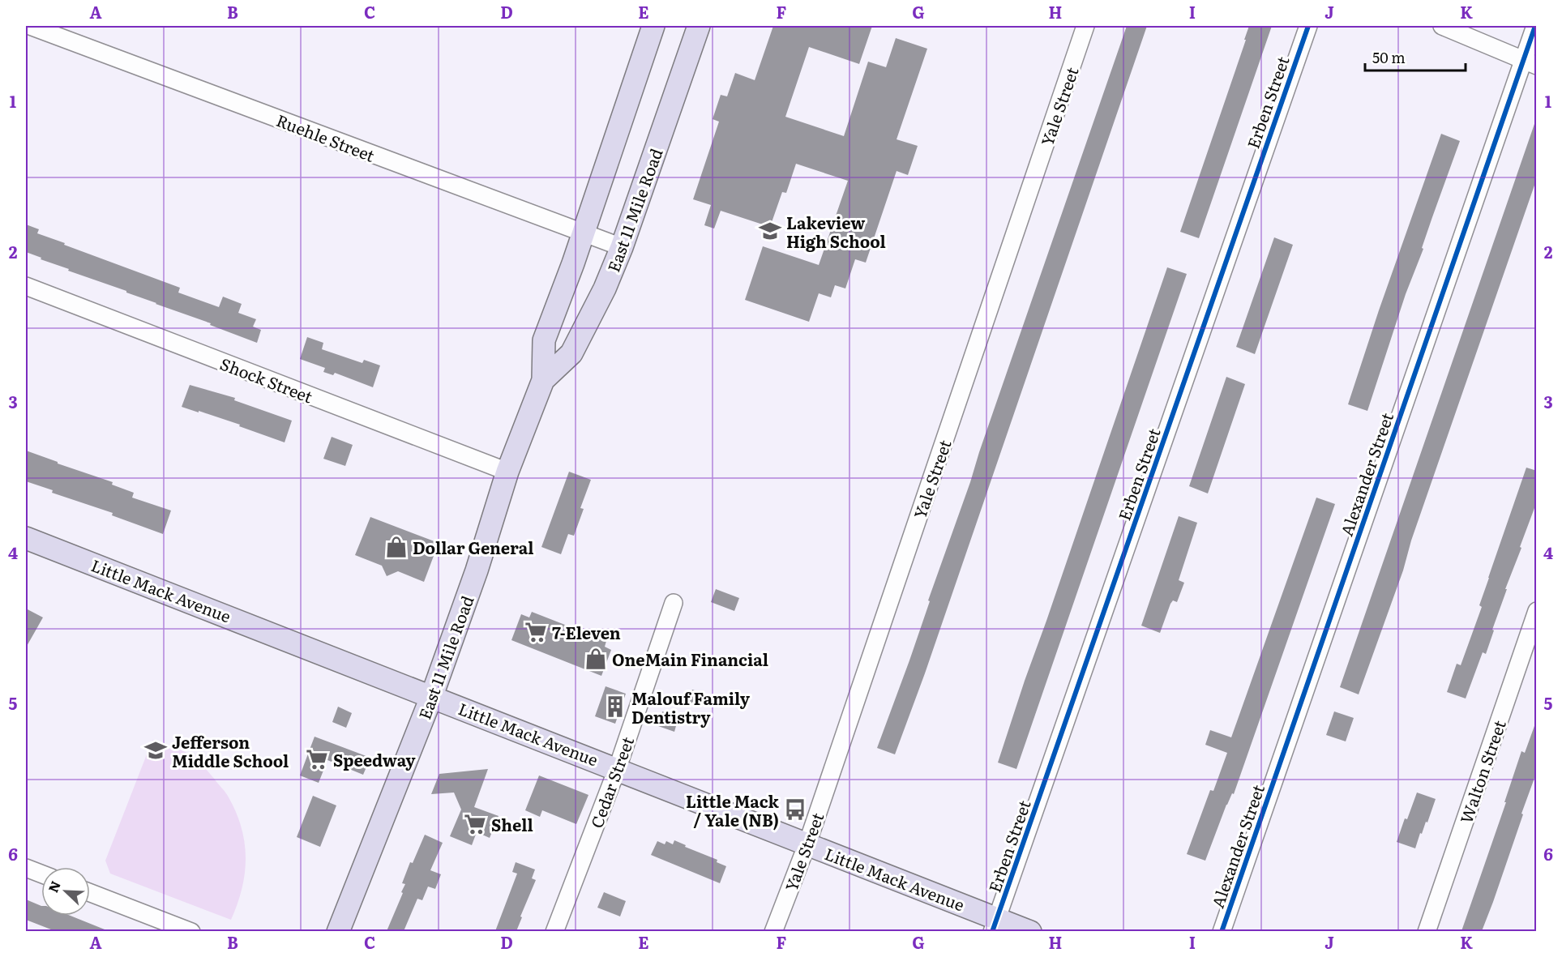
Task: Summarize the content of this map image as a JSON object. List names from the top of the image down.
{
  "streets": {
    "main road": ["East 11 Mile Road", "Little Mack Avenue"],
    "street": [
      "Erben Street",
      "Yale Street",
      "Ruehle Street",
      "Shock Street",
      "Alexander Street",
      "Walton Street",
      "Cedar Street"
    ]
  },
  "crossings": [
    ["Erben Street", "Little Mack Avenue"],
    ["Yale Street", "Little Mack Avenue"],
    ["Ruehle Street", "East 11 Mile Road"],
    ["East 11 Mile Road", "Shock Street"],
    ["East 11 Mile Road", "Little Mack Avenue"],
    ["Little Mack Avenue", "Cedar Street"]
  ],
  "places": {
    "school or university": ["Lakeview High School", "Jefferson Middle School"],
    "shop": ["Dollar General", "OneMain Financial"],
    "supermarket": ["7-Eleven", "Speedway", "Shell"],
    "building": ["Malouf Family Dentistry"],
    "bus stop": ["Little Mack / Yale (NB)"]
  },
  "scale_bar": "50 m",
  "north": "top left",
  "grid": {
    "columns": [
      "A",
      "B",
      "C",
      "D",
      "E",
      "F",
      "G",
      "H",
      "I",
      "J",
      "K"
    ],
    "rows": [
      "1",
      "2",
      "3",
      "4",
      "5",
      "6"
    ]
  }
}
